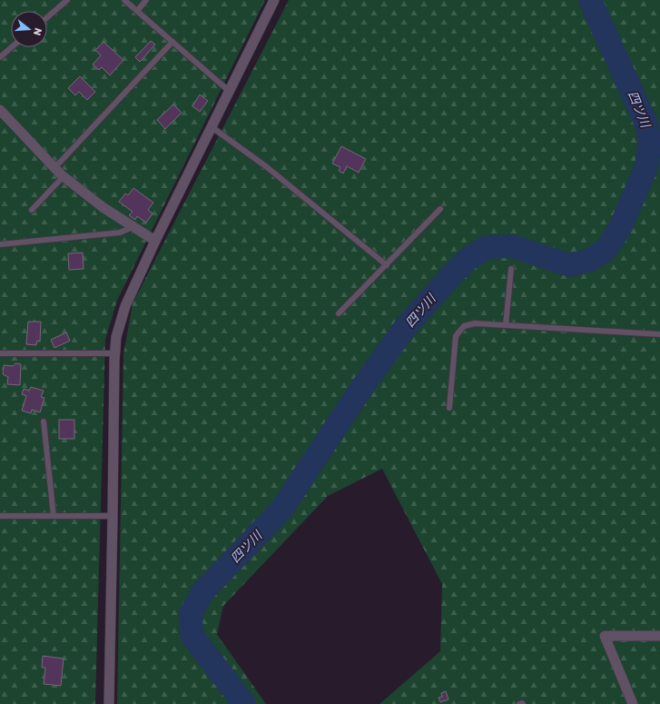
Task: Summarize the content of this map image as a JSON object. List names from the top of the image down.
{
  "water": ["四ツ川"],
  "north": "right"
}
